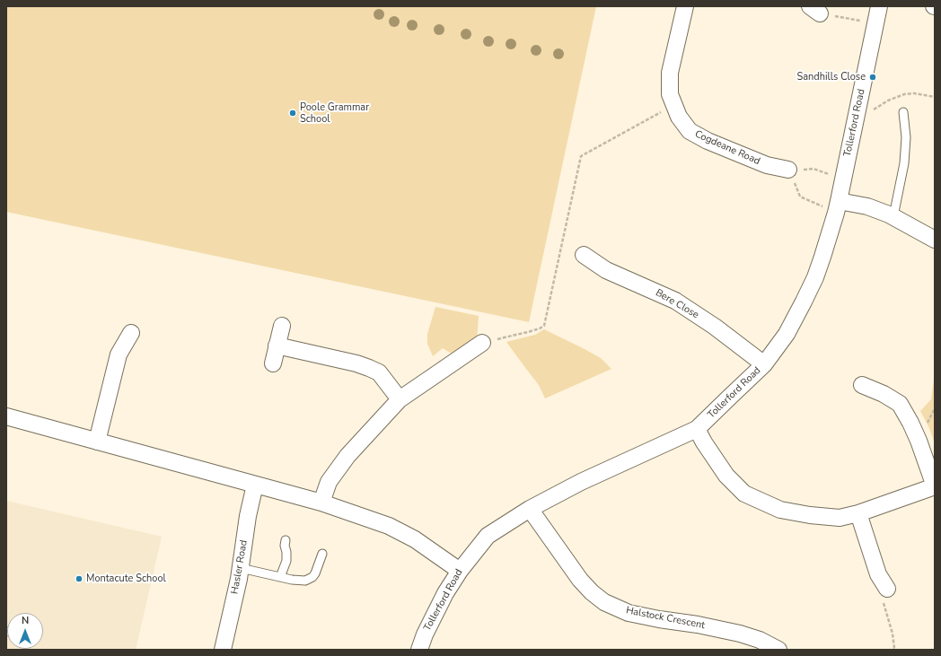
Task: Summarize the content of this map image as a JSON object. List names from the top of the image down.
{
  "streets": {
    "street": [
      "Tollerford Road",
      "Cogdeane Road",
      "Bere Close",
      "Hasler Road",
      "Halstock Crescent"
    ]
  },
  "crossings": [
    ["Tollerford Road", "Bere Close"],
    ["Tollerford Road", "Halstock Crescent"]
  ],
  "places": ["Sandhills Close", "Poole Grammar School", "Montacute School"],
  "north": "top"
}
